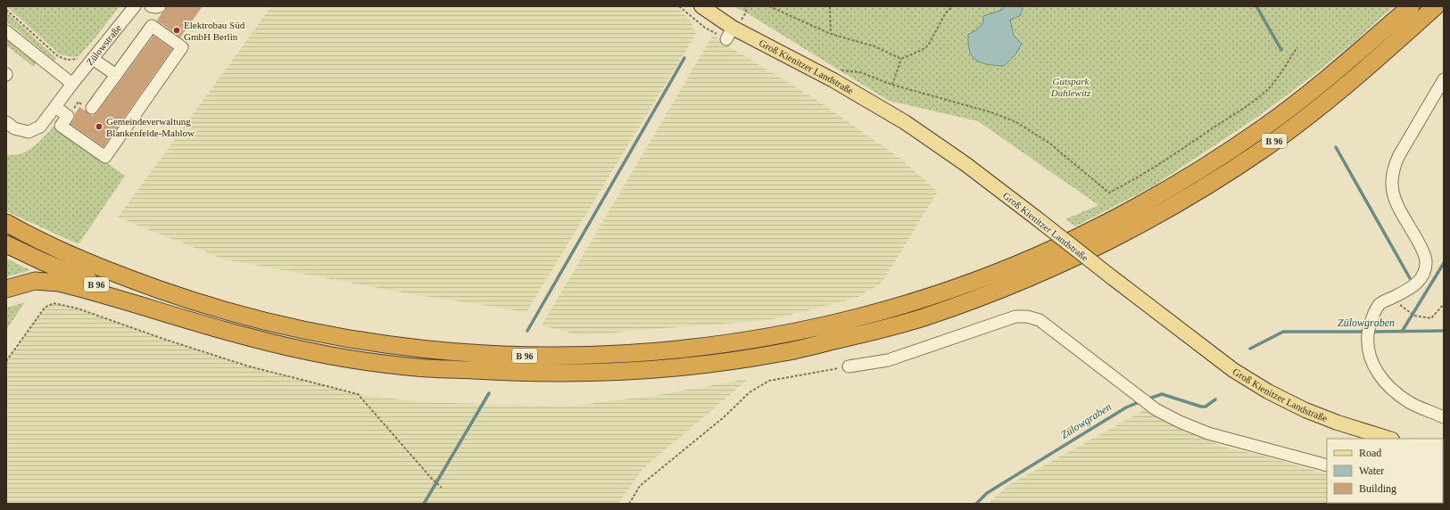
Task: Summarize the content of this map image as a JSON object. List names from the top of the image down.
{
  "streets": {
    "highway": ["B 96"],
    "main road": ["Groß Kienitzer Landstraße"],
    "street": ["Zülowstraße"]
  },
  "water": ["Zülowgraben"],
  "parks": ["Gutspark Dahlewitz"],
  "places": ["Elektrobau Süd GmbH Berlin", "Gemeindeverwaltung Blankenfelde-Mahlow"],
  "legend": ["Road", "Water", "Building"]
}
